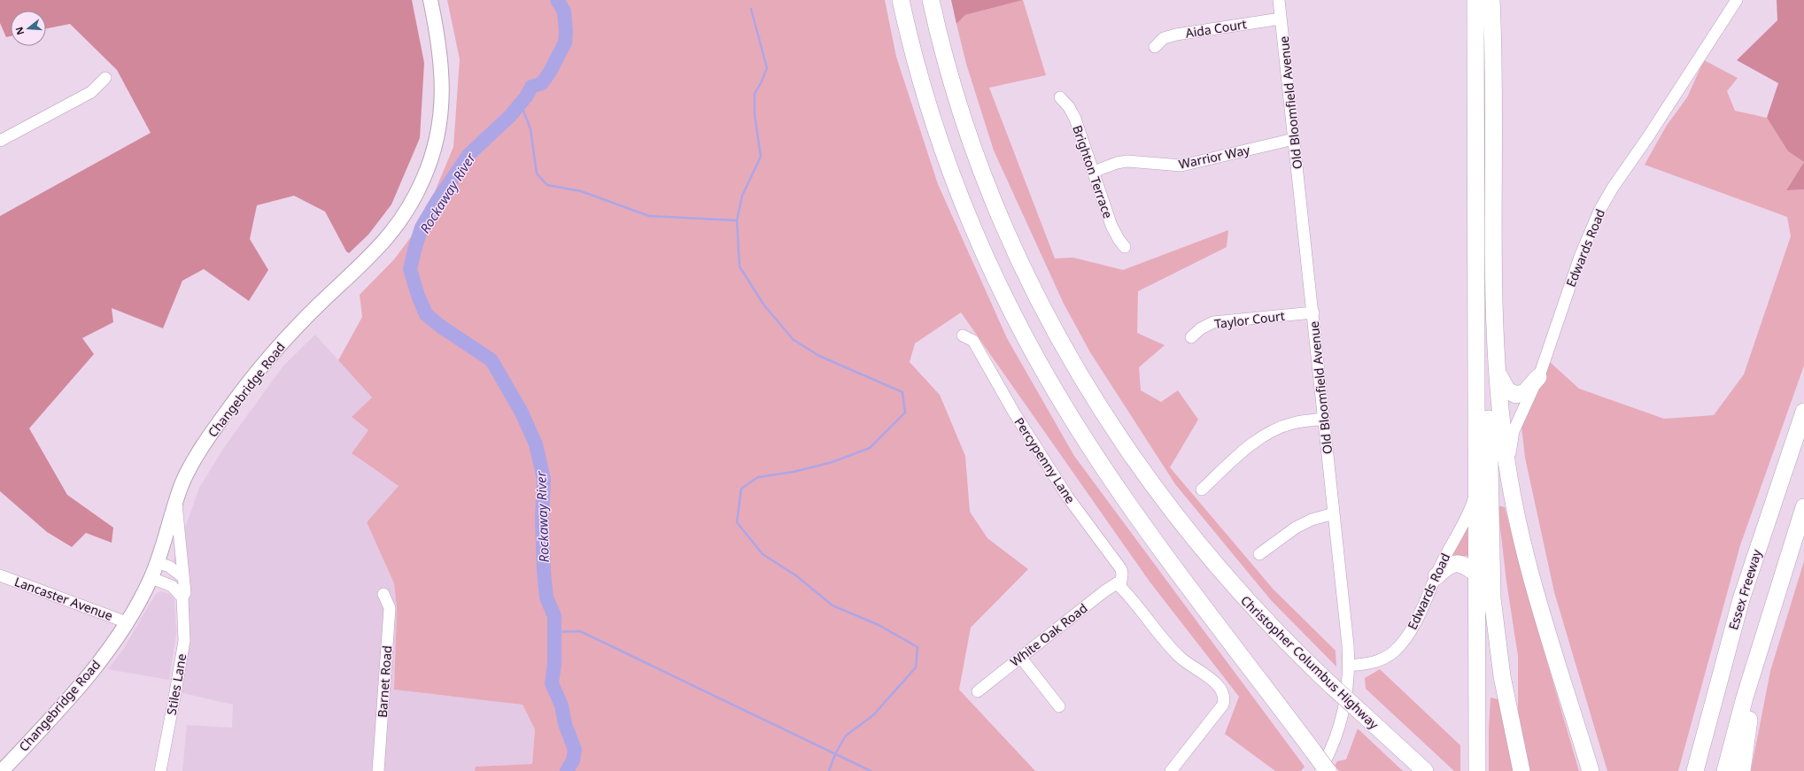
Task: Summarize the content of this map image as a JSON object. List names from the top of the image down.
{
  "streets": {
    "highway": ["Essex Freeway", "Christopher Columbus Highway"],
    "main road": ["Changebridge Road"],
    "street": [
      "Aida Court",
      "Old Bloomfield Avenue",
      "Warrior Way",
      "Brighton Terrace",
      "Edwards Road",
      "Taylor Court",
      "Percypenny Lane",
      "Lancaster Avenue",
      "White Oak Road",
      "Barnet Road",
      "Stiles Lane"
    ]
  },
  "crossings": [
    ["Aida Court", "Old Bloomfield Avenue"],
    ["Old Bloomfield Avenue", "Warrior Way"],
    ["Old Bloomfield Avenue", "Edwards Road"],
    ["Old Bloomfield Avenue", "Taylor Court"],
    ["Warrior Way", "Brighton Terrace"],
    ["Changebridge Road", "Lancaster Avenue"],
    ["Changebridge Road", "Stiles Lane"],
    ["Percypenny Lane", "White Oak Road"]
  ],
  "water": ["Rockaway River"],
  "north": "left"
}
